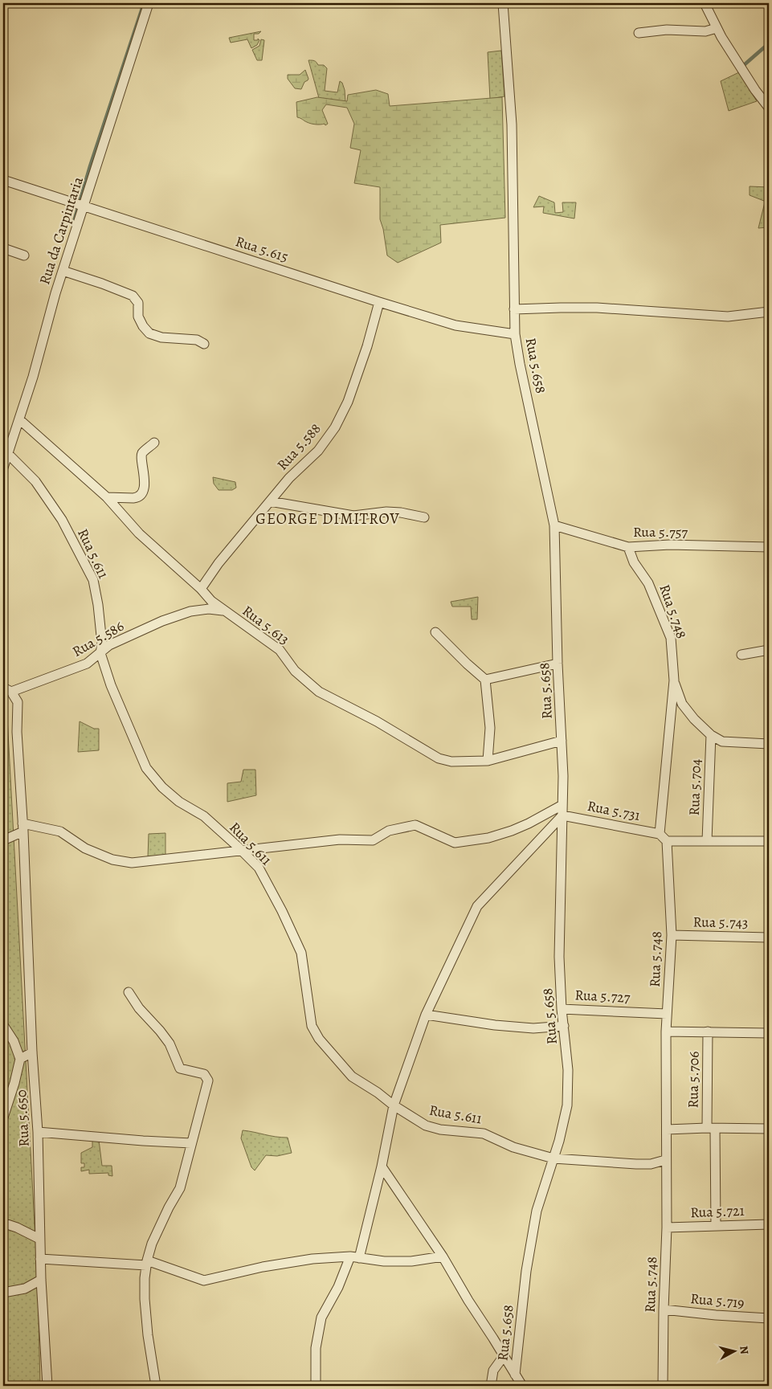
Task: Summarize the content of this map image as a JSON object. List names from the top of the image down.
{
  "streets": {
    "street": [
      "Rua da Carpintaria",
      "Rua 5.615",
      "Rua 5.658",
      "Rua 5.588",
      "Rua 5.757",
      "Rua 5.611",
      "Rua 5.748",
      "Rua 5.613",
      "Rua 5.586",
      "Rua 5.704",
      "Rua 5.731",
      "Rua 5.743",
      "Rua 5.727",
      "Rua 5.706",
      "Rua 5.650",
      "Rua 5.721",
      "Rua 5.719"
    ]
  },
  "crossings": [
    ["Rua da Carpintaria", "Rua 5.615"],
    ["Rua da Carpintaria", "Rua 5.611"],
    ["Rua da Carpintaria", "Rua 5.613"],
    ["Rua 5.615", "Rua 5.658"],
    ["Rua 5.615", "Rua 5.588"],
    ["Rua 5.658", "Rua 5.757"],
    ["Rua 5.658", "Rua 5.611"],
    ["Rua 5.658", "Rua 5.613"],
    ["Rua 5.658", "Rua 5.731"],
    ["Rua 5.658", "Rua 5.727"],
    ["Rua 5.588", "Rua 5.613"],
    ["Rua 5.757", "Rua 5.748"],
    ["Rua 5.611", "Rua 5.748"],
    ["Rua 5.611", "Rua 5.586"],
    ["Rua 5.748", "Rua 5.731"],
    ["Rua 5.748", "Rua 5.743"],
    ["Rua 5.748", "Rua 5.727"],
    ["Rua 5.748", "Rua 5.721"],
    ["Rua 5.748", "Rua 5.719"],
    ["Rua 5.613", "Rua 5.586"],
    ["Rua 5.586", "Rua 5.650"],
    ["Rua 5.706", "Rua 5.721"]
  ],
  "districts": ["GEORGE DIMITROV"],
  "north": "right"
}
